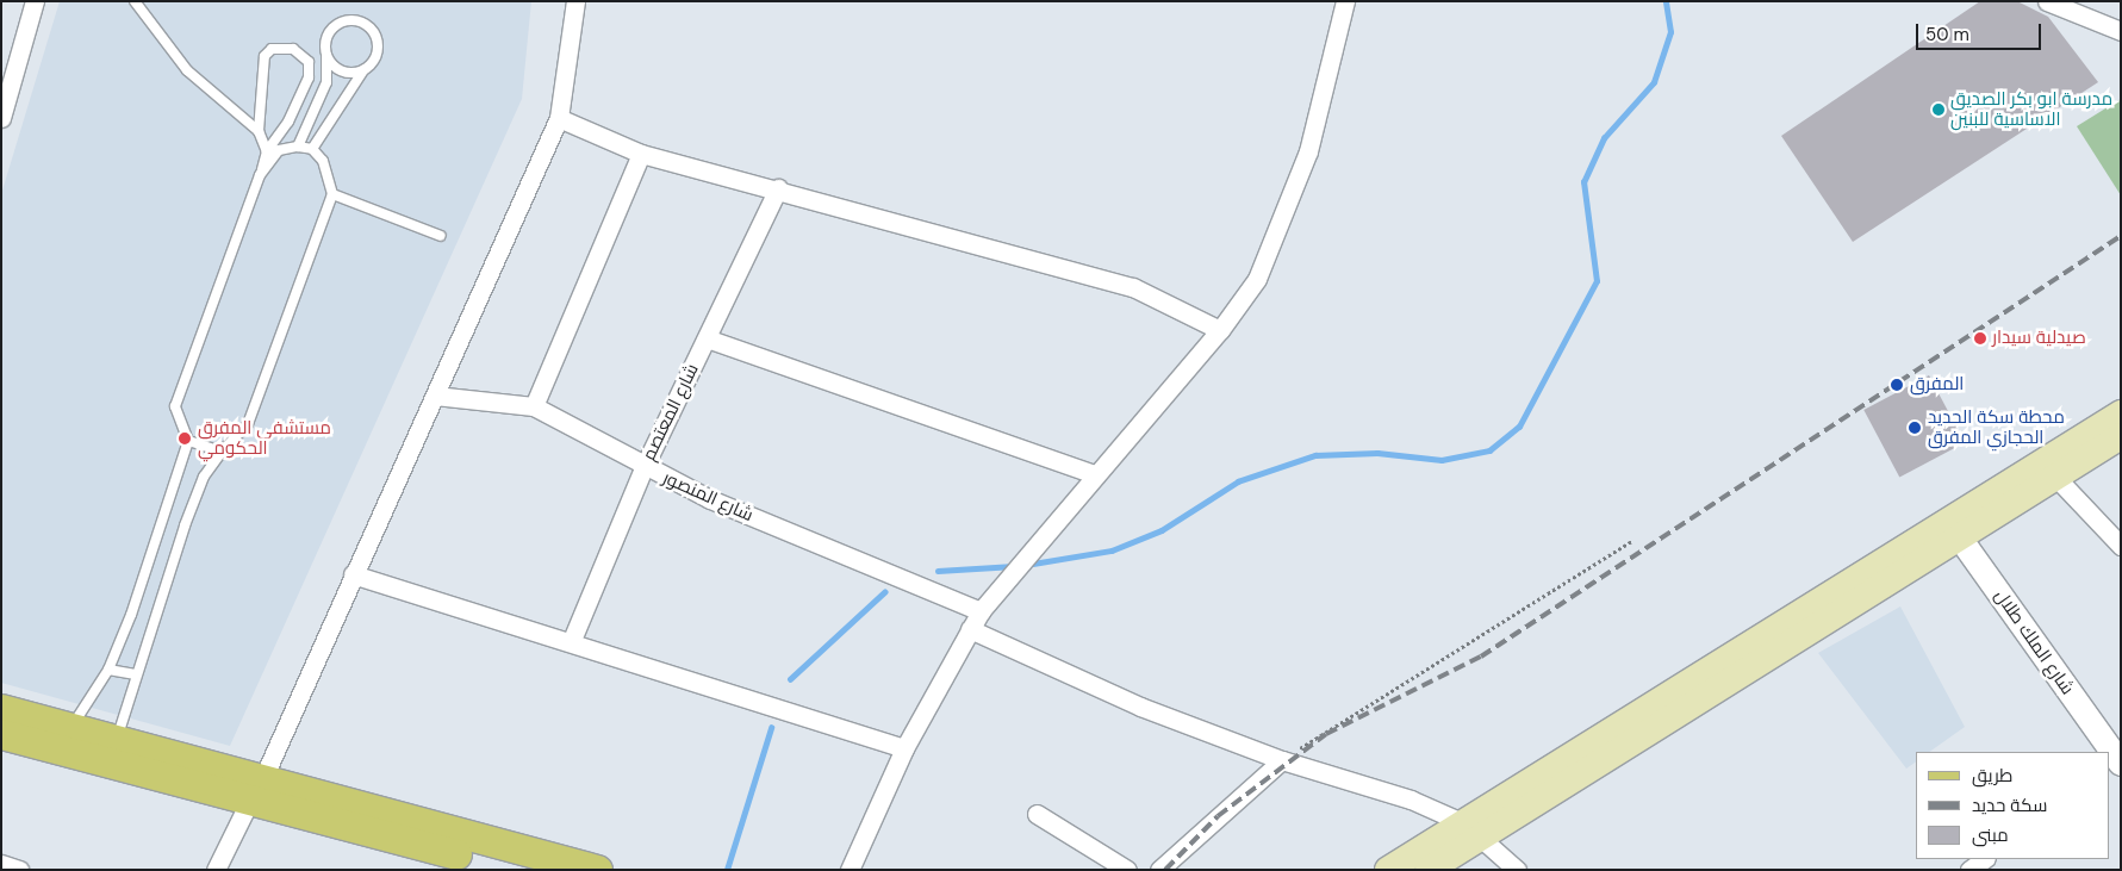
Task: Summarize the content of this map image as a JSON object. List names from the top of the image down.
{
  "streets": {
    "street": ["شارع المعتصم", "شارع المنصور", "شارع الملك طلال"]
  },
  "crossings": [
    ["شارع المعتصم", "شارع المنصور"]
  ],
  "places": [
    "مدرسة ابو بكر الصديق الاساسية للبنين",
    "صيدلية سيدار",
    "المفرق",
    "محطة سكة الحديد الحجازي المفرق",
    "مستشفى المفرق الحكومي"
  ],
  "legend": ["طريق", "سكة حديد", "مبنى"],
  "scale_bar": "50 m"
}
